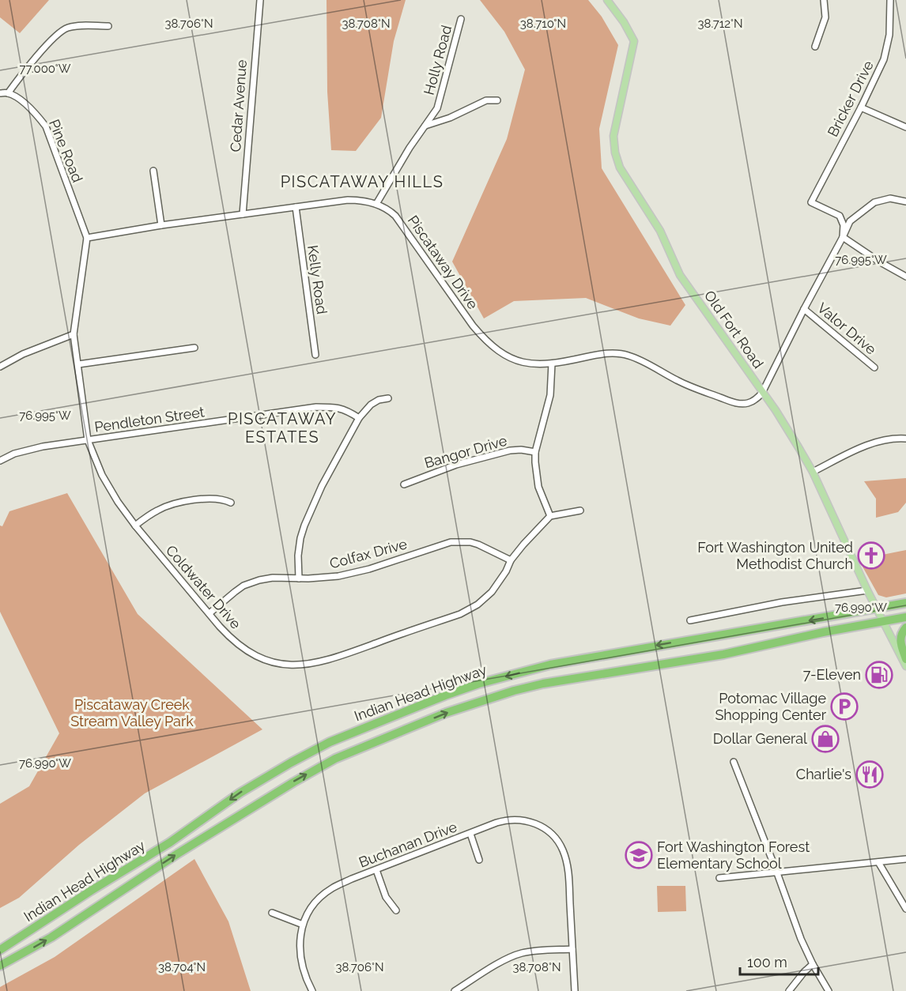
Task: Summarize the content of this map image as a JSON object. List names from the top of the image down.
{
  "streets": {
    "highway": ["Indian Head Highway"],
    "main road": ["Old Fort Road"],
    "street": [
      "Holly Road",
      "Bricker Drive",
      "Cedar Avenue",
      "Pine Road",
      "Piscataway Drive",
      "Kelly Road",
      "Valor Drive",
      "Pendleton Street",
      "Bangor Drive",
      "Colfax Drive",
      "Coldwater Drive",
      "Buchanan Drive"
    ]
  },
  "crossings": [
    ["Holly Road", "Piscataway Drive"],
    ["Cedar Avenue", "Piscataway Drive"],
    ["Pine Road", "Piscataway Drive"],
    ["Piscataway Drive", "Kelly Road"],
    ["Piscataway Drive", "Old Fort Road"],
    ["Old Fort Road", "Indian Head Highway"],
    ["Pendleton Street", "Coldwater Drive"],
    ["Colfax Drive", "Coldwater Drive"]
  ],
  "districts": ["PISCATAWAY HILLS", "PISCATAWAY ESTATES"],
  "parks": ["Piscataway Creek Stream Valley Park"],
  "places": {
    "church": ["Fort Washington United Methodist Church"],
    "fuel station": ["7-Eleven"],
    "parking": ["Potomac Village Shopping Center"],
    "shop": ["Dollar General"],
    "restaurant": ["Charlie's"],
    "school or university": ["Fort Washington Forest Elementary School"]
  },
  "scale_bar": "100 m",
  "coordinates": [
    "38.706°N",
    "38.708°N",
    "38.710°N",
    "38.712°N",
    "77.000°W",
    "76.995°W",
    "76.990°W",
    "38.704°N"
  ]
}
